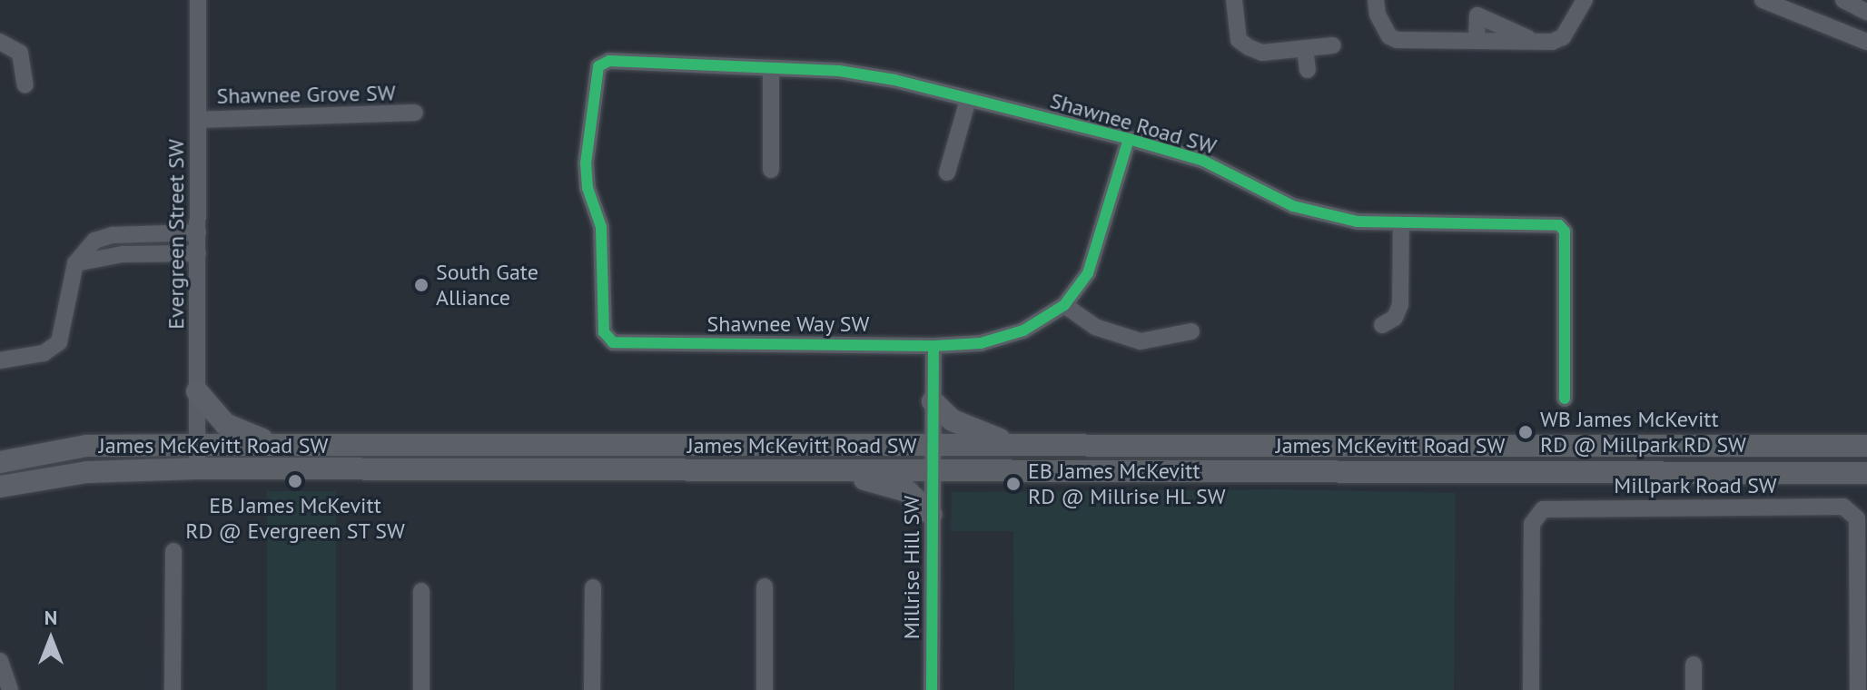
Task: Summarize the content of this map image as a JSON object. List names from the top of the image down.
{
  "streets": {
    "main road": ["James McKevitt Road SW"],
    "street": [
      "Shawnee Grove SW",
      "Shawnee Road SW",
      "Evergreen Street SW",
      "Shawnee Way SW",
      "Millpark Road SW",
      "Millrise Hill SW"
    ]
  },
  "crossings": [
    ["Shawnee Grove SW", "Evergreen Street SW"],
    ["Shawnee Road SW", "Shawnee Way SW"],
    ["Evergreen Street SW", "James McKevitt Road SW"],
    ["Shawnee Way SW", "Millrise Hill SW"],
    ["James McKevitt Road SW", "Millrise Hill SW"]
  ],
  "places": [
    "South Gate Alliance",
    "WB James McKevitt RD @ Millpark RD SW",
    "EB James McKevitt RD @ Evergreen ST SW",
    "EB James McKevitt RD @ Millrise HL SW"
  ],
  "north": "top"
}
